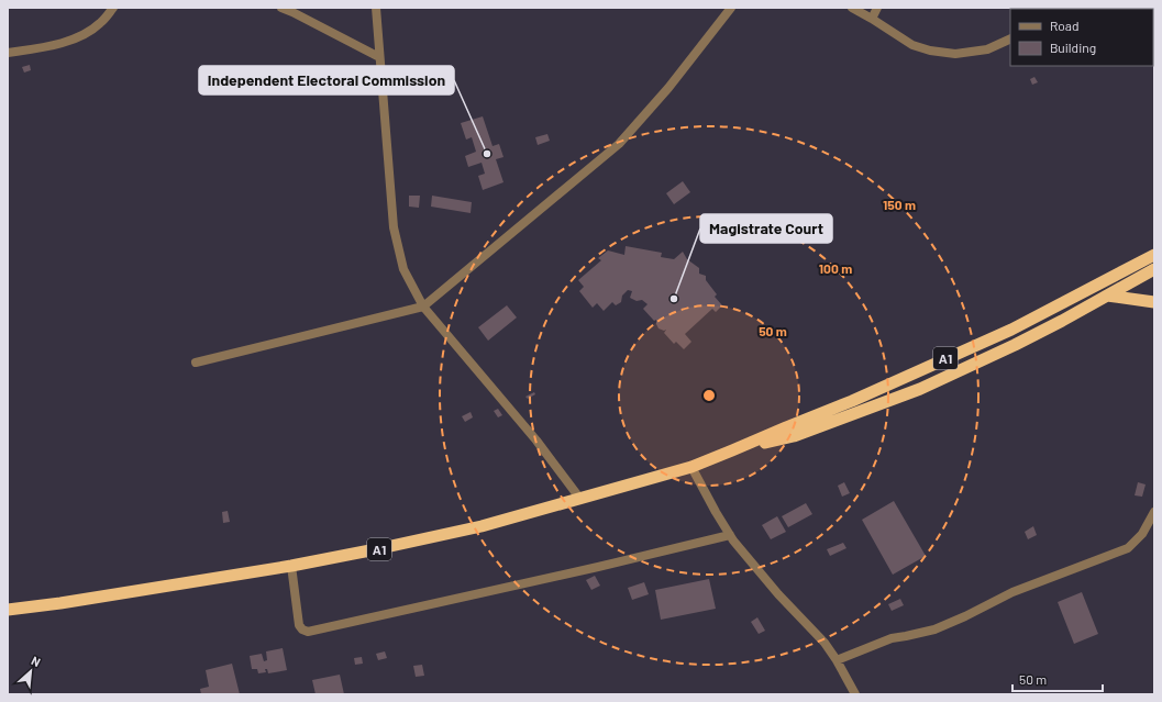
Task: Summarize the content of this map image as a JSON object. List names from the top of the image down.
{
  "streets": {
    "highway": ["A1"]
  },
  "places": ["Independent Electoral Commission", "Magistrate Court"],
  "legend": ["Road", "Building"],
  "scale_bar": "50 m",
  "north": "top right",
  "rings": ["150 m", "100 m", "50 m"]
}
